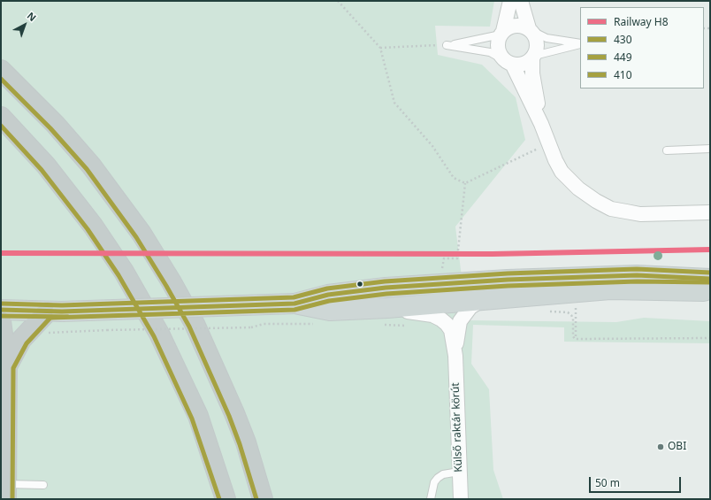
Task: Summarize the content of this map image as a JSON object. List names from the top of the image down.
{
  "streets": {
    "street": ["Külső raktár körút"]
  },
  "places": ["OBI"],
  "lines": [
    "transit line 449",
    "rail line H8",
    "transit line 410",
    "transit line 430"
  ],
  "legend": [
    "Railway H8",
    "430",
    "449",
    "410"
  ],
  "scale_bar": "50 m",
  "north": "top right"
}
